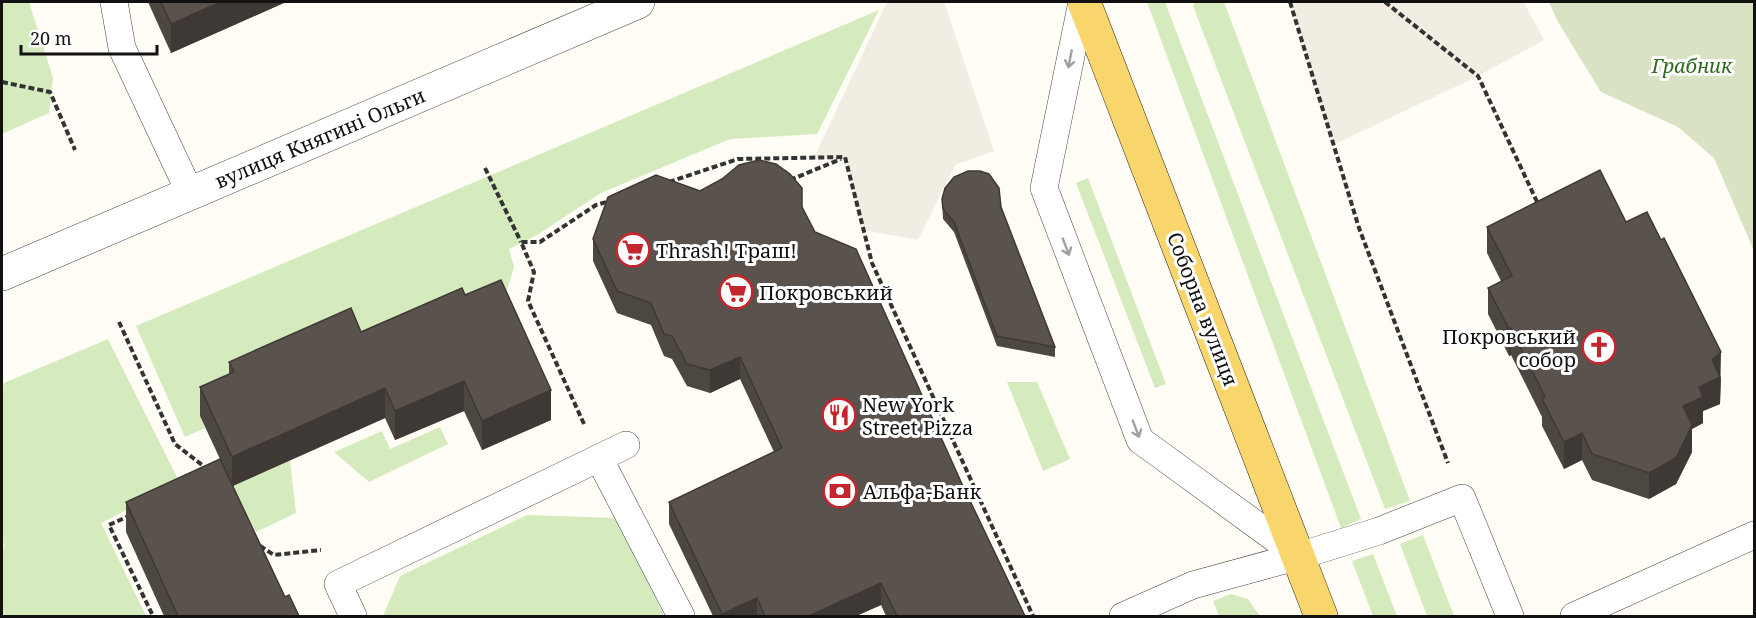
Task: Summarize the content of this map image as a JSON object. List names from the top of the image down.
{
  "streets": {
    "main road": ["Соборна вулиця"],
    "street": ["вулиця Княгині Ольги"]
  },
  "parks": ["Грабник"],
  "places": {
    "supermarket": ["Thrash! Траш!", "Покровський"],
    "church": ["Покровський собор"],
    "restaurant": ["New York Street Pizza"],
    "bank": ["Альфа-Банк"]
  },
  "scale_bar": "20 m"
}
